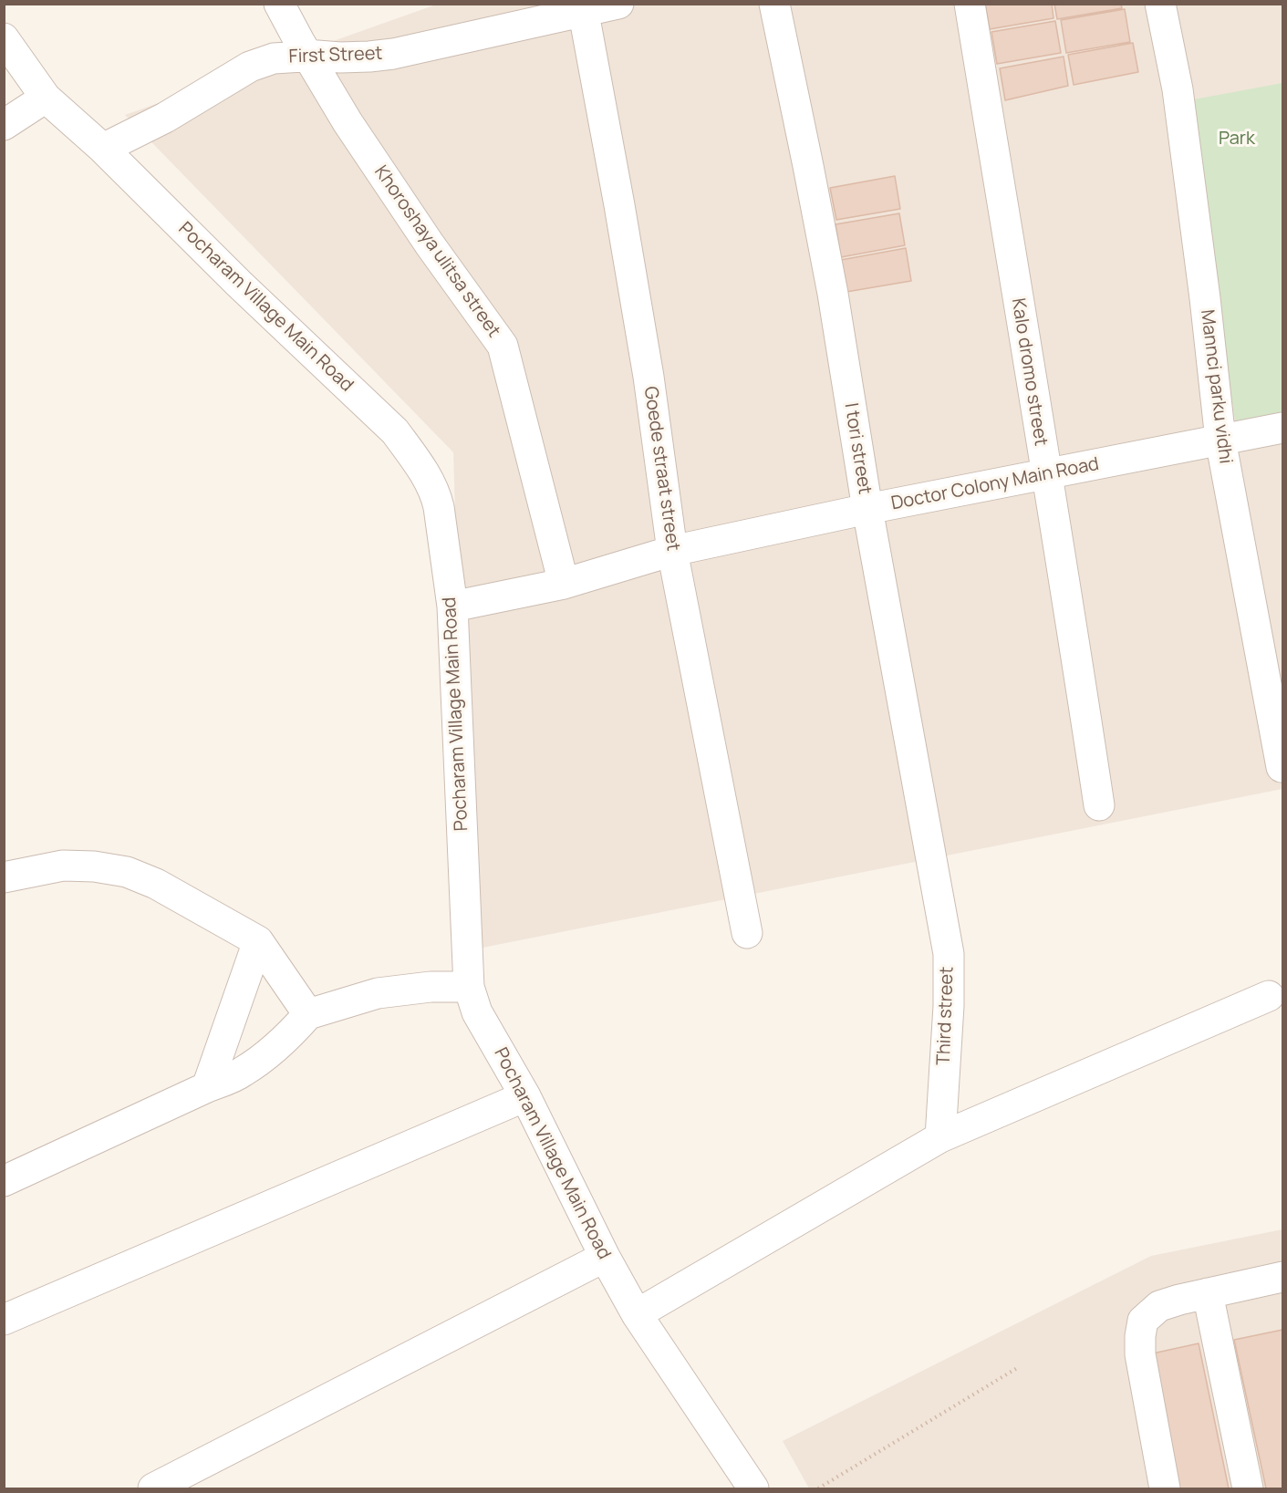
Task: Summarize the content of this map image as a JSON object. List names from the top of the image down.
{
  "streets": {
    "street": [
      "First Street",
      "Khoroshaya ulitsa street",
      "Pocharam Village Main Road",
      "Kalo dromo street",
      "Mannci parku vidhi",
      "I tori street",
      "Goede straat street",
      "Doctor Colony Main Road",
      "Third street"
    ]
  },
  "crossings": [
    ["First Street", "Khoroshaya ulitsa street"],
    ["First Street", "Pocharam Village Main Road"],
    ["First Street", "Goede straat street"],
    ["Khoroshaya ulitsa street", "Doctor Colony Main Road"],
    ["Pocharam Village Main Road", "Doctor Colony Main Road"],
    ["Kalo dromo street", "Doctor Colony Main Road"],
    ["Mannci parku vidhi", "Doctor Colony Main Road"],
    ["I tori street", "Doctor Colony Main Road"],
    ["I tori street", "Third street"],
    ["Goede straat street", "Doctor Colony Main Road"]
  ],
  "parks": ["Park"]
}
